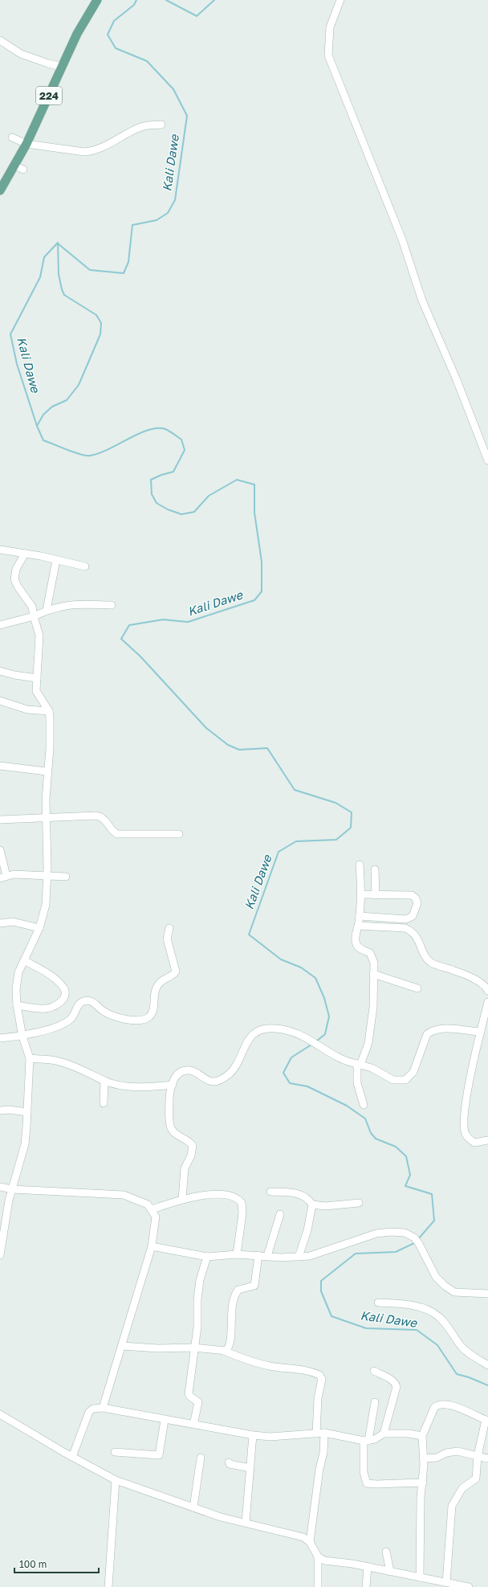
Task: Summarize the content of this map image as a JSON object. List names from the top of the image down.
{
  "streets": {
    "main road": ["224"]
  },
  "water": ["Kali Dawe"],
  "scale_bar": "100 m"
}
